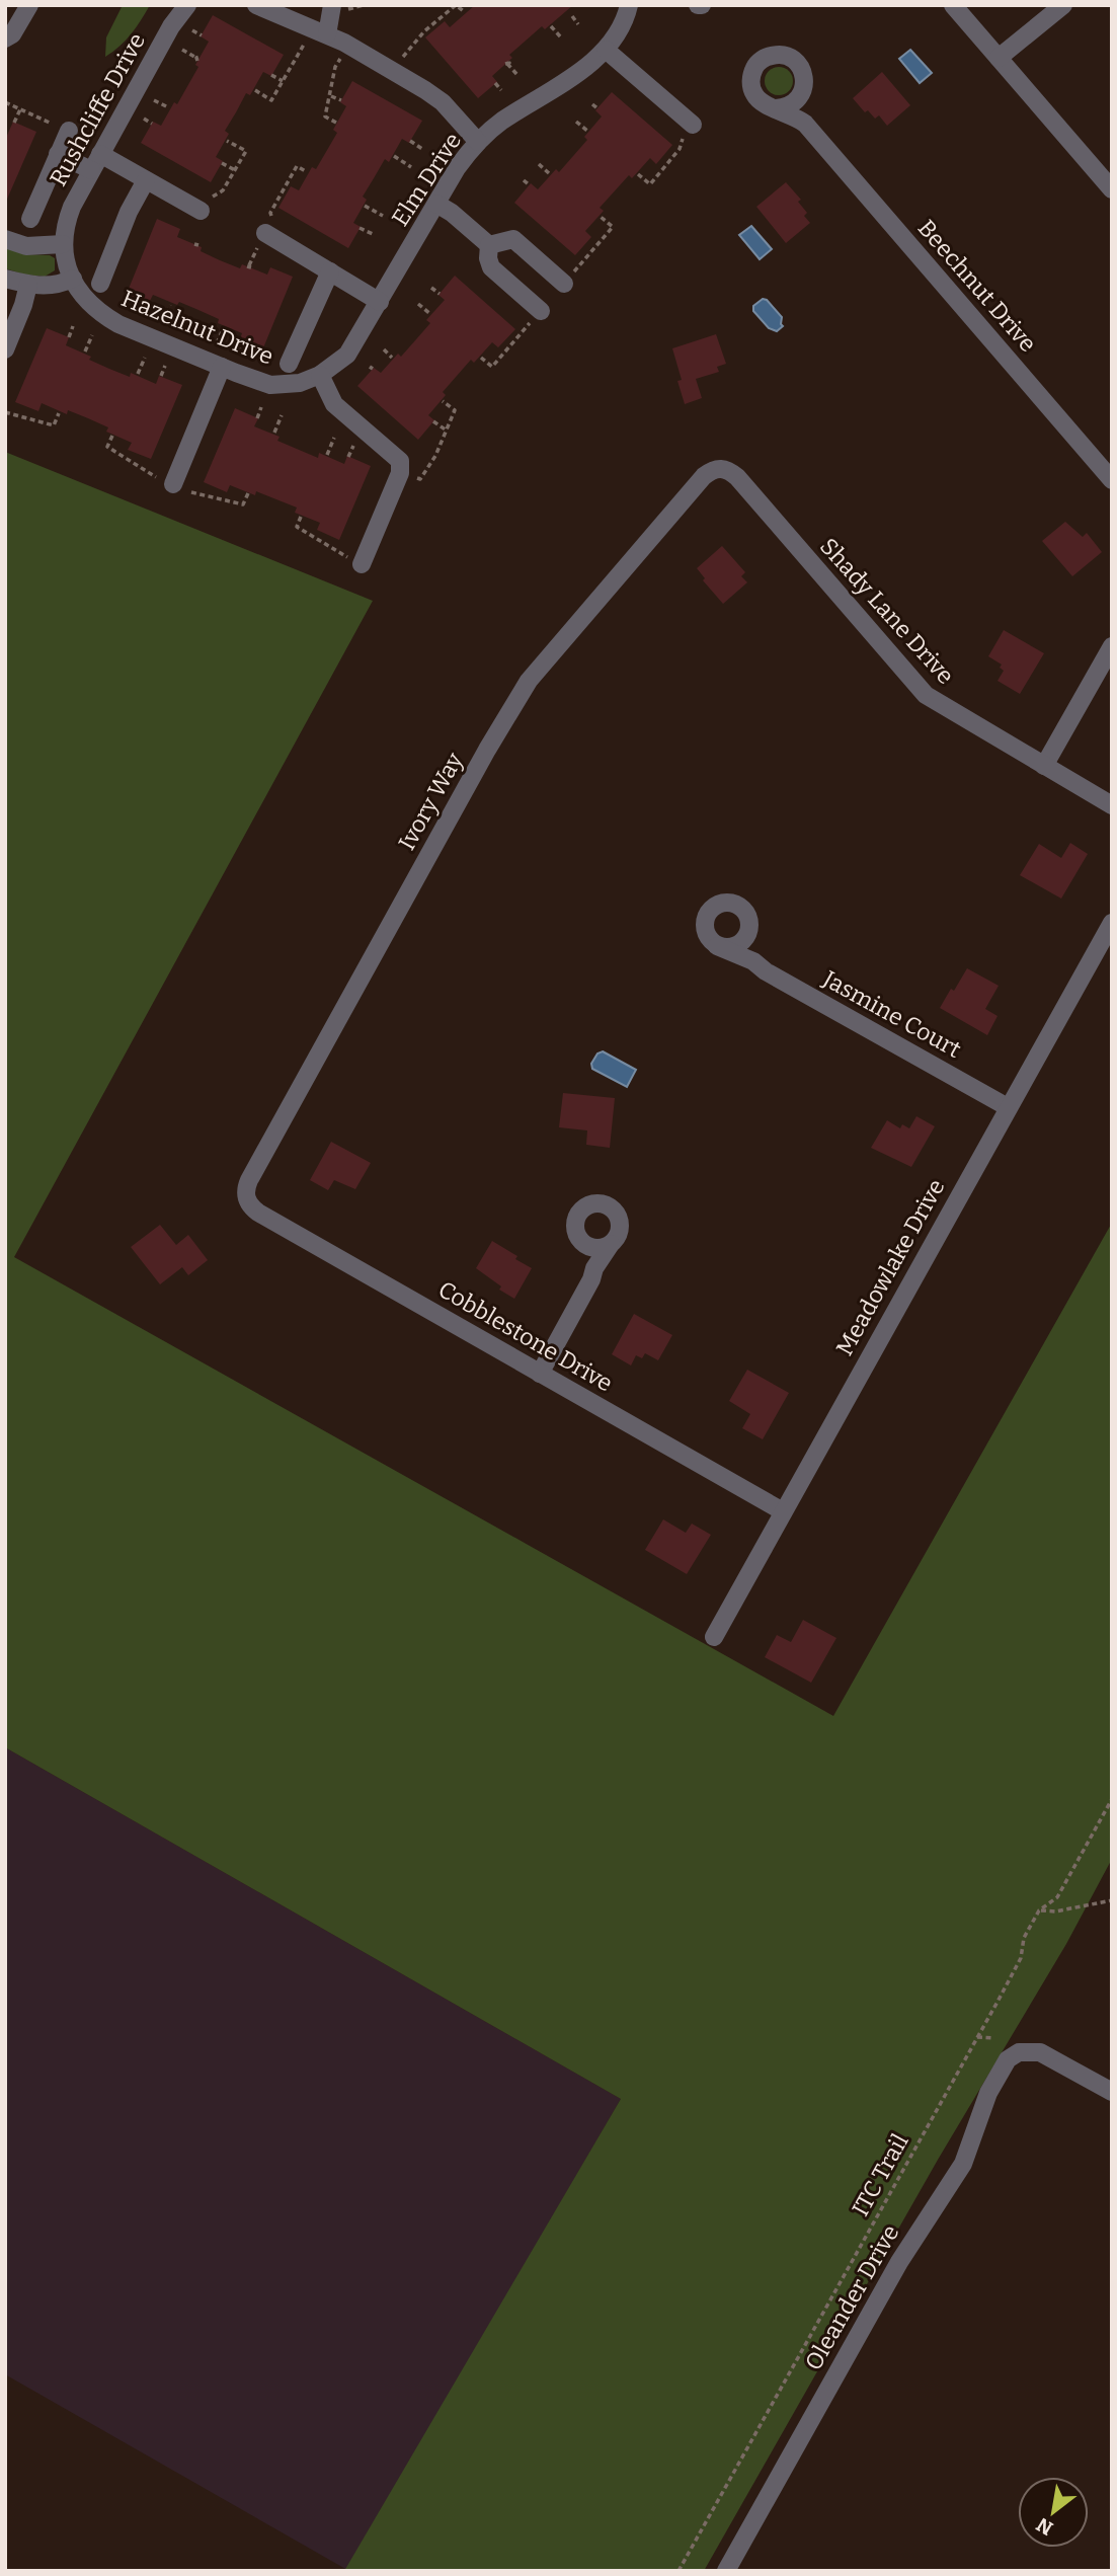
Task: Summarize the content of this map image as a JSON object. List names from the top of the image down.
{
  "streets": {
    "street": [
      "Rushcliffe Drive",
      "Elm Drive",
      "Beechnut Drive",
      "Hazelnut Drive",
      "Shady Lane Drive",
      "Ivory Way",
      "Jasmine Court",
      "Meadowlake Drive",
      "Cobblestone Drive",
      "Oleander Drive"
    ],
    "path": ["ITC Trail"]
  },
  "crossings": [
    ["Elm Drive", "Hazelnut Drive"],
    ["Shady Lane Drive", "Ivory Way"],
    ["Ivory Way", "Cobblestone Drive"],
    ["Jasmine Court", "Meadowlake Drive"],
    ["Meadowlake Drive", "Cobblestone Drive"]
  ],
  "north": "bottom left"
}
